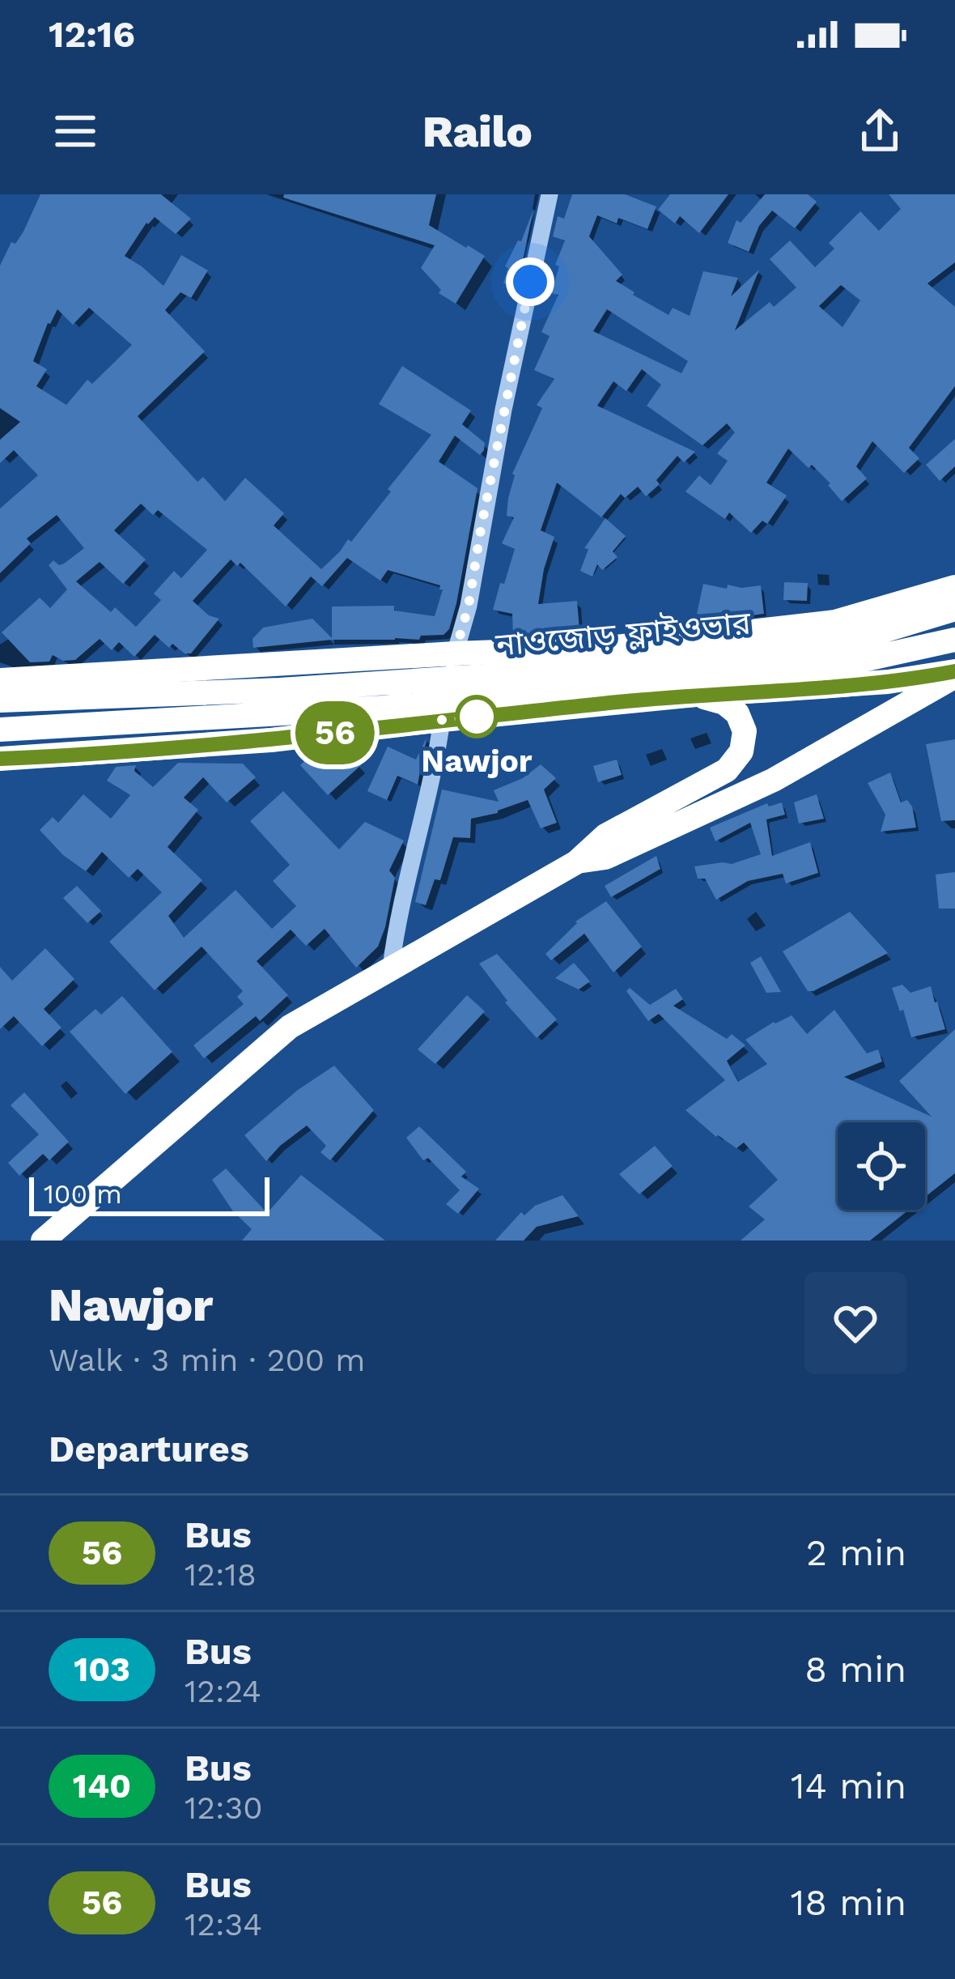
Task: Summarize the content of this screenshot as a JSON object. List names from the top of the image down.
{
  "streets": {
    "highway": ["নাওজোড় ফ্লাইওভার"]
  },
  "places": ["Nawjor"],
  "lines": ["bus line 56"],
  "scale_bar": "100 m",
  "page": {
    "status": "12:16",
    "header": "Railo",
    "on_map": "56",
    "scale": "100 m",
    "heading": [
      ["Nawjor", "Walk · 3 min · 200 m"],
      "Departures"
    ],
    "list": [
      {
        "mark": "56",
        "name": "Bus",
        "note": "12:18",
        "value": "2 min"
      },
      {
        "mark": "103",
        "name": "Bus",
        "note": "12:24",
        "value": "8 min"
      },
      {
        "mark": "140",
        "name": "Bus",
        "note": "12:30",
        "value": "14 min"
      },
      {
        "mark": "56",
        "name": "Bus",
        "note": "12:34",
        "value": "18 min"
      }
    ]
  }
}
